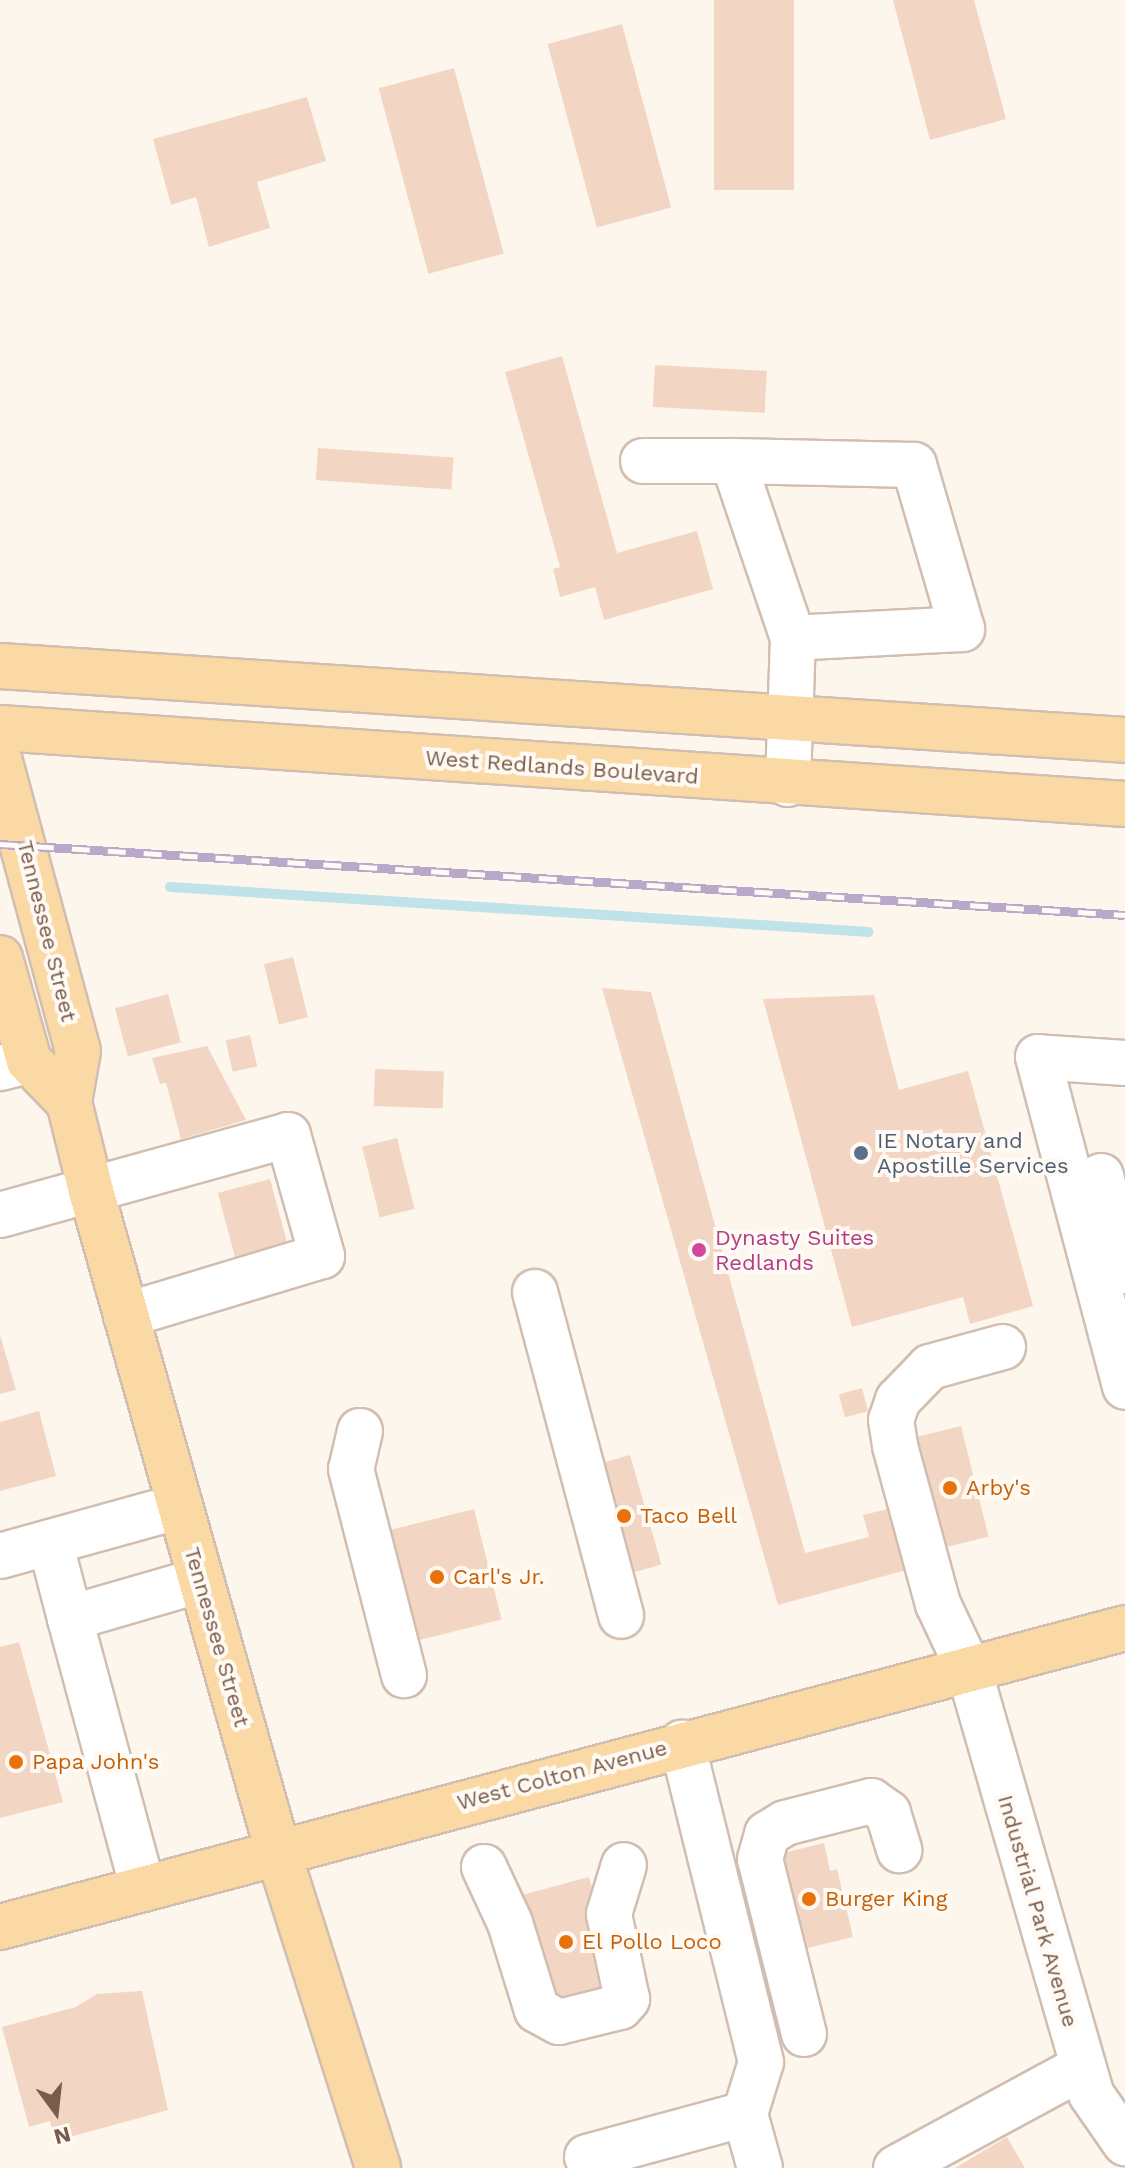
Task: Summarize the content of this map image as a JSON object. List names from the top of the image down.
{
  "streets": {
    "main road": ["West Redlands Boulevard", "Tennessee Street", "West Colton Avenue"],
    "street": ["Industrial Park Avenue"]
  },
  "crossings": [
    ["Tennessee Street", "West Colton Avenue"],
    ["West Colton Avenue", "Industrial Park Avenue"]
  ],
  "places": [
    "IE Notary and Apostille Services",
    "Dynasty Suites Redlands",
    "Arby's",
    "Taco Bell",
    "Carl's Jr.",
    "Papa John's",
    "Burger King",
    "El Pollo Loco"
  ],
  "north": "bottom"
}
